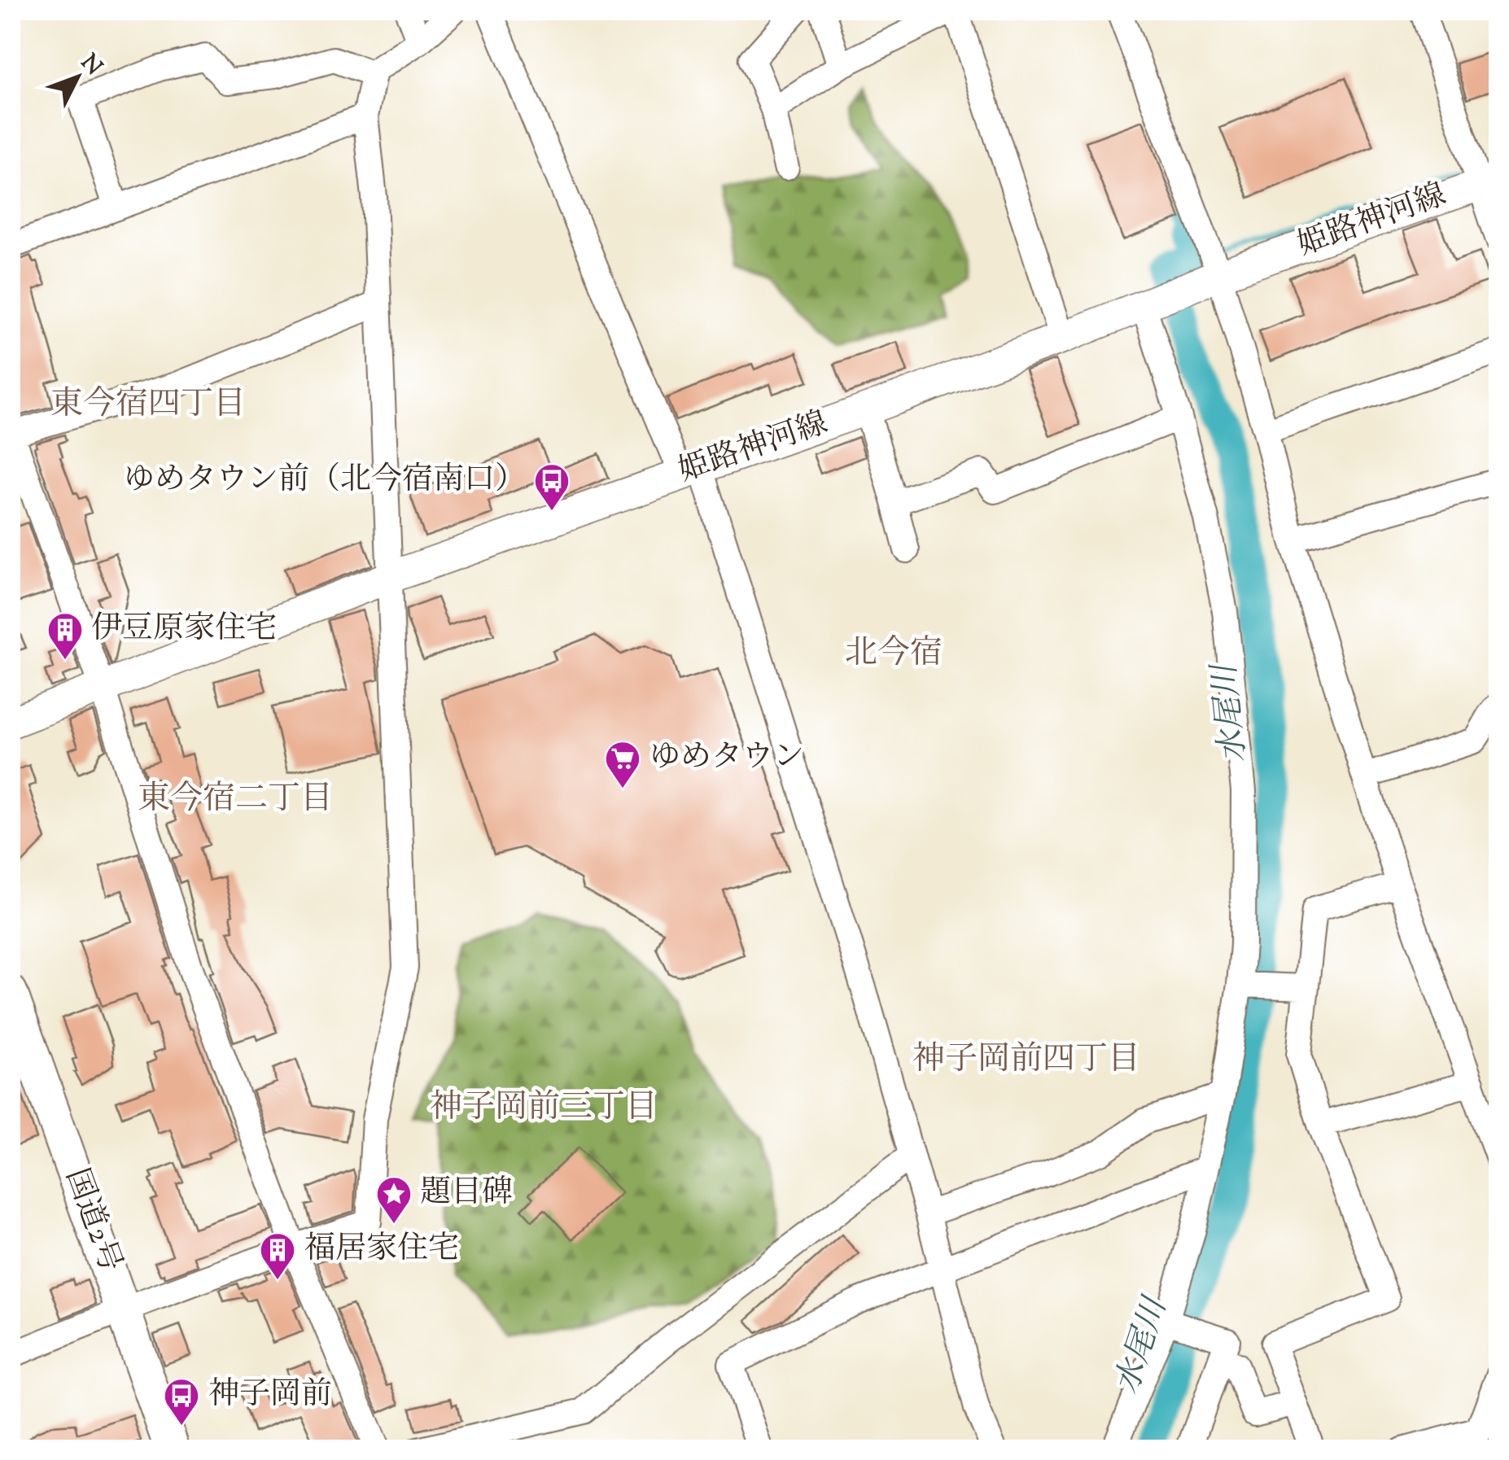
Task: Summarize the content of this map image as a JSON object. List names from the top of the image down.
{
  "streets": {
    "highway": ["国道2号"],
    "main road": ["姫路神河線"]
  },
  "districts": [
    "東今宿四丁目",
    "北今宿",
    "東今宿二丁目",
    "神子岡前四丁目",
    "神子岡前三丁目"
  ],
  "water": ["水尾川"],
  "places": {
    "bus stop": ["ゆめタウン前（北今宿南口）", "神子岡前"],
    "building": ["伊豆原家住宅", "福居家住宅"],
    "supermarket": ["ゆめタウン"],
    "place": ["題目碑"]
  },
  "north": "top right"
}
